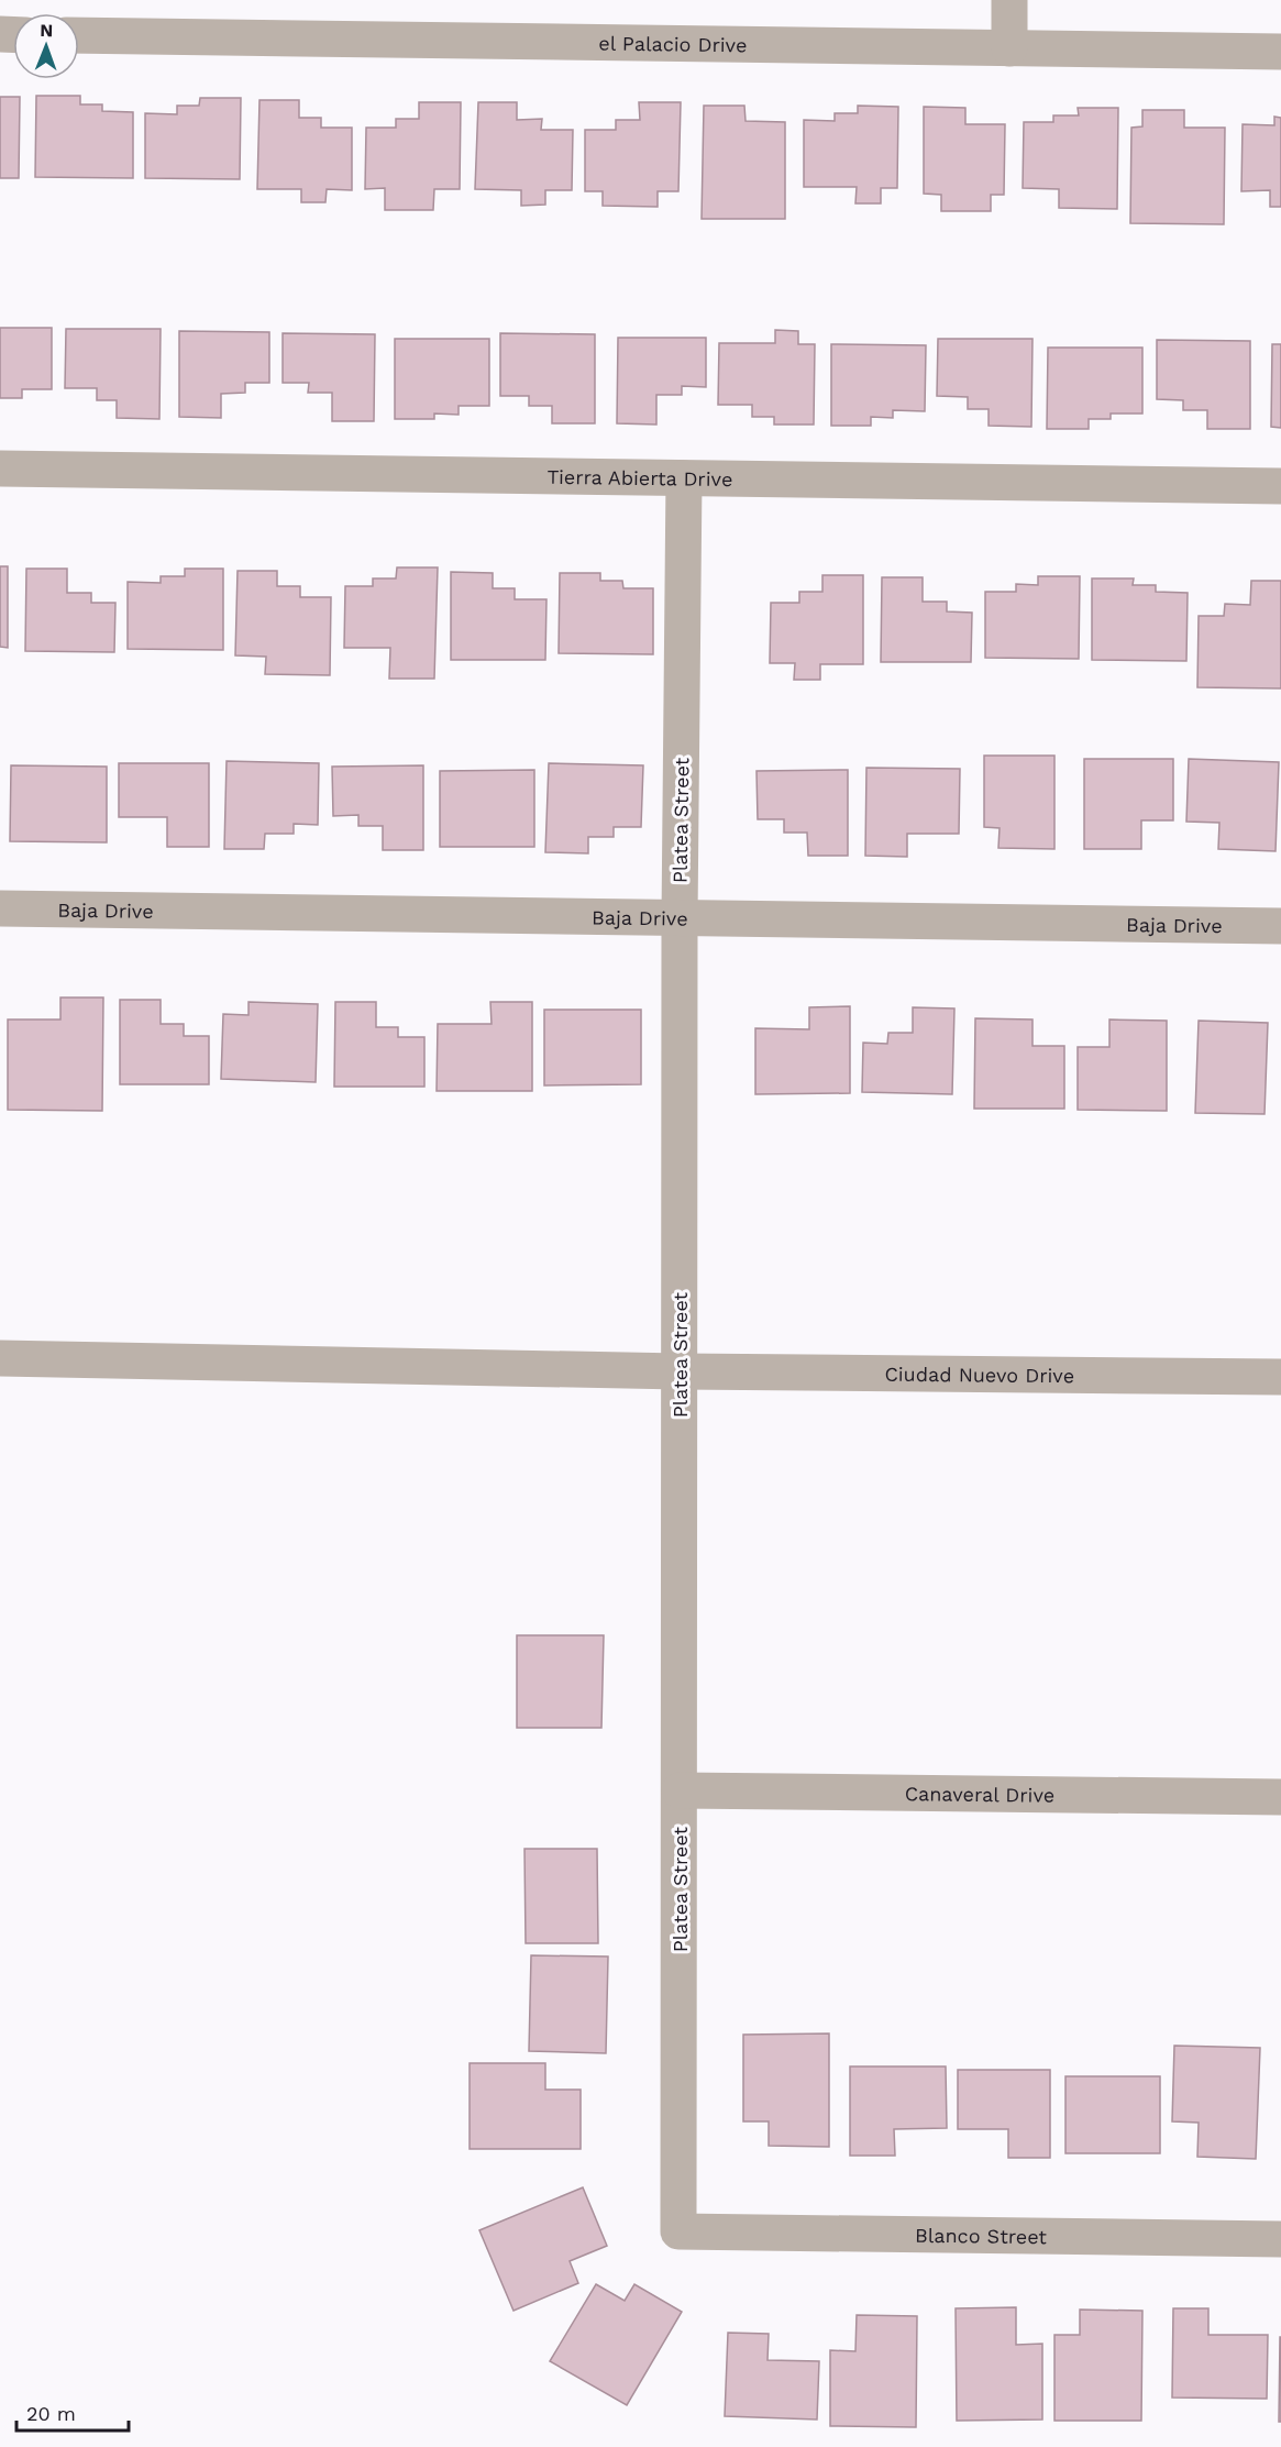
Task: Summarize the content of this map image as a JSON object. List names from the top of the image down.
{
  "streets": {
    "street": [
      "el Palacio Drive",
      "Tierra Abierta Drive",
      "Platea Street",
      "Baja Drive",
      "Ciudad Nuevo Drive",
      "Canaveral Drive",
      "Blanco Street"
    ]
  },
  "crossings": [
    ["Tierra Abierta Drive", "Platea Street"],
    ["Platea Street", "Baja Drive"],
    ["Platea Street", "Ciudad Nuevo Drive"],
    ["Platea Street", "Canaveral Drive"],
    ["Platea Street", "Blanco Street"]
  ],
  "scale_bar": "20 m",
  "north": "top"
}
